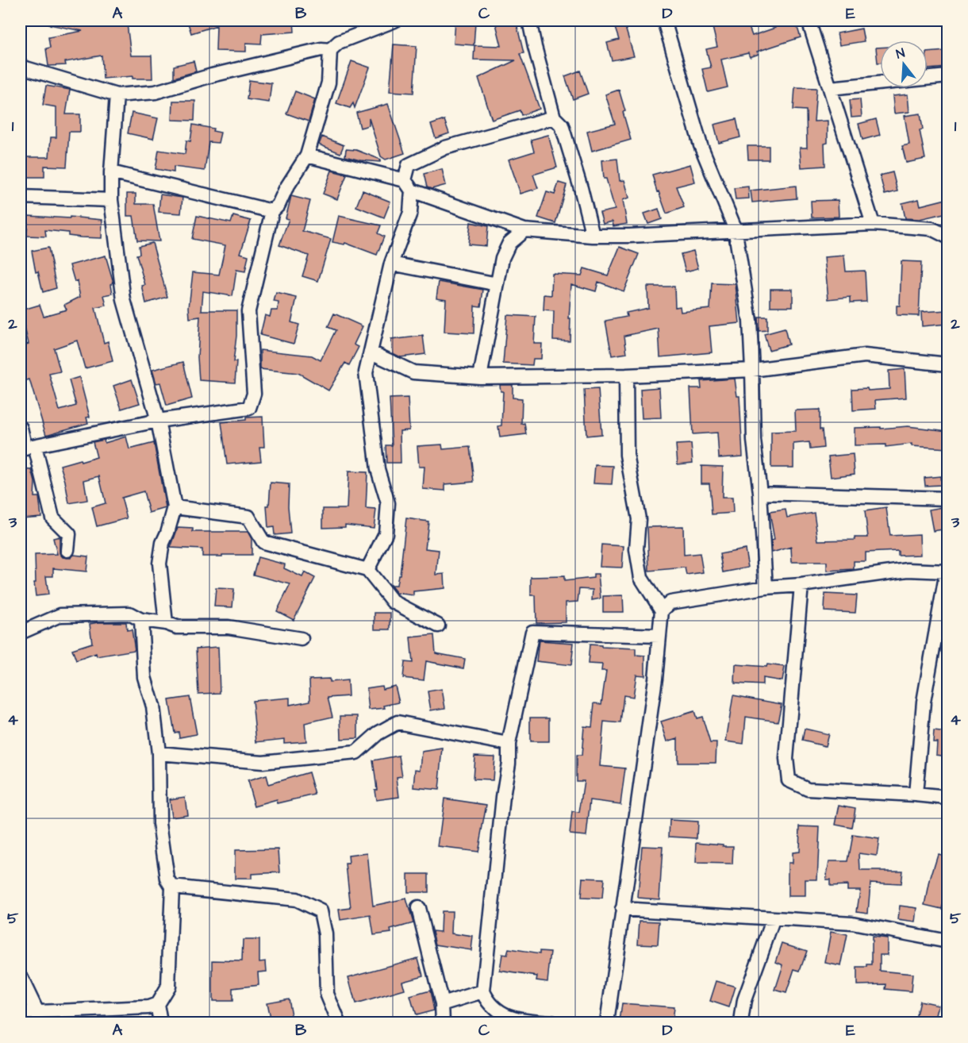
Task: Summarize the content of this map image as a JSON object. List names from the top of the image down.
{
  "north": "top",
  "grid": {
    "columns": [
      "A",
      "B",
      "C",
      "D",
      "E"
    ],
    "rows": [
      "1",
      "2",
      "3",
      "4",
      "5"
    ]
  }
}
